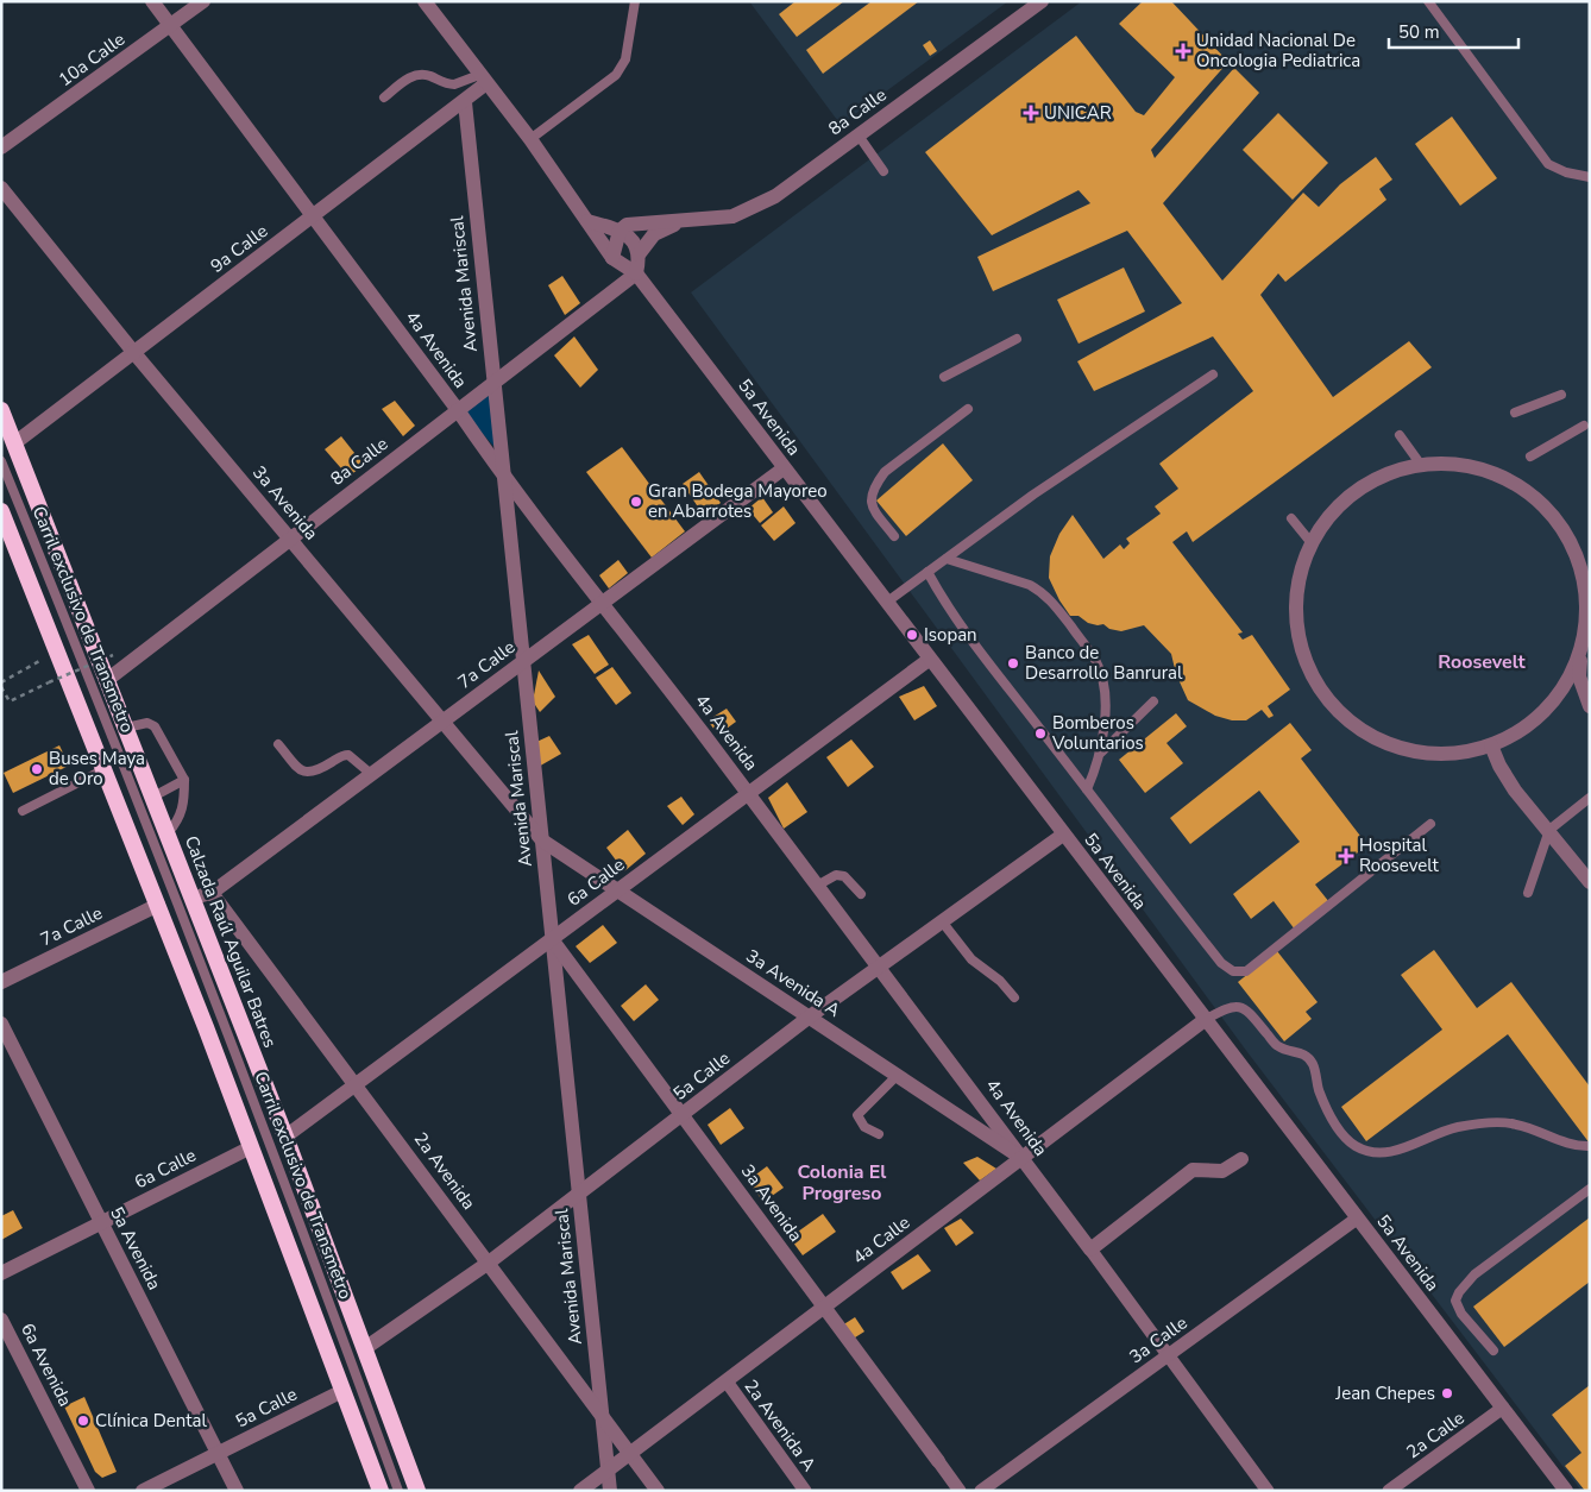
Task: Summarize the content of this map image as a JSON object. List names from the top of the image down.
{
  "streets": {
    "highway": ["Calzada Raúl Aguilar Batres"],
    "street": [
      "10a Calle",
      "8a Calle",
      "9a Calle",
      "Avenida Mariscal",
      "4a Avenida",
      "5a Avenida",
      "3a Avenida",
      "7a Calle",
      "6a Calle",
      "3a Avenida A",
      "5a Calle",
      "2a Avenida",
      "4a Calle",
      "3a Calle",
      "6a Avenida",
      "2a Avenida A",
      "2a Calle"
    ],
    "lane": ["Carril exclusivo de Transmetro"]
  },
  "crossings": [
    ["10a Calle", "4a Avenida"],
    ["8a Calle", "Avenida Mariscal"],
    ["8a Calle", "4a Avenida"],
    ["8a Calle", "5a Avenida"],
    ["8a Calle", "3a Avenida"],
    ["8a Calle", "Calzada Raúl Aguilar Batres"],
    ["9a Calle", "Avenida Mariscal"],
    ["9a Calle", "4a Avenida"],
    ["9a Calle", "5a Avenida"],
    ["9a Calle", "3a Avenida"],
    ["9a Calle", "Calzada Raúl Aguilar Batres"],
    ["Avenida Mariscal", "4a Avenida"],
    ["Avenida Mariscal", "3a Avenida"],
    ["Avenida Mariscal", "7a Calle"],
    ["Avenida Mariscal", "6a Calle"],
    ["Avenida Mariscal", "3a Avenida A"],
    ["Avenida Mariscal", "5a Calle"],
    ["Avenida Mariscal", "2a Avenida"],
    ["Avenida Mariscal", "4a Calle"],
    ["4a Avenida", "7a Calle"],
    ["4a Avenida", "6a Calle"],
    ["4a Avenida", "3a Avenida A"],
    ["4a Avenida", "5a Calle"],
    ["4a Avenida", "4a Calle"],
    ["4a Avenida", "3a Calle"],
    ["5a Avenida", "7a Calle"],
    ["5a Avenida", "6a Calle"],
    ["5a Avenida", "5a Calle"],
    ["5a Avenida", "4a Calle"],
    ["5a Avenida", "3a Calle"],
    ["5a Avenida", "2a Calle"],
    ["3a Avenida", "7a Calle"],
    ["3a Avenida", "6a Calle"],
    ["3a Avenida", "3a Avenida A"],
    ["3a Avenida", "5a Calle"],
    ["3a Avenida", "4a Calle"],
    ["7a Calle", "2a Avenida"],
    ["6a Calle", "Calzada Raúl Aguilar Batres"],
    ["6a Calle", "3a Avenida A"],
    ["6a Calle", "2a Avenida"],
    ["Calzada Raúl Aguilar Batres", "5a Calle"],
    ["3a Avenida A", "5a Calle"],
    ["3a Avenida A", "4a Calle"],
    ["5a Calle", "2a Avenida"],
    ["2a Avenida", "4a Calle"],
    ["4a Calle", "2a Avenida A"]
  ],
  "districts": ["Roosevelt", "Colonia El Progreso"],
  "places": {
    "health": ["Unidad Nacional De Oncologia Pediatrica", "UNICAR", "Hospital Roosevelt"],
    "other": [
      "Gran Bodega Mayoreo en Abarrotes",
      "Isopan",
      "Banco de Desarrollo Banrural",
      "Bomberos Voluntarios",
      "Buses Maya de Oro",
      "Jean Chepes",
      "Clínica Dental"
    ]
  },
  "scale_bar": "50 m"
}
